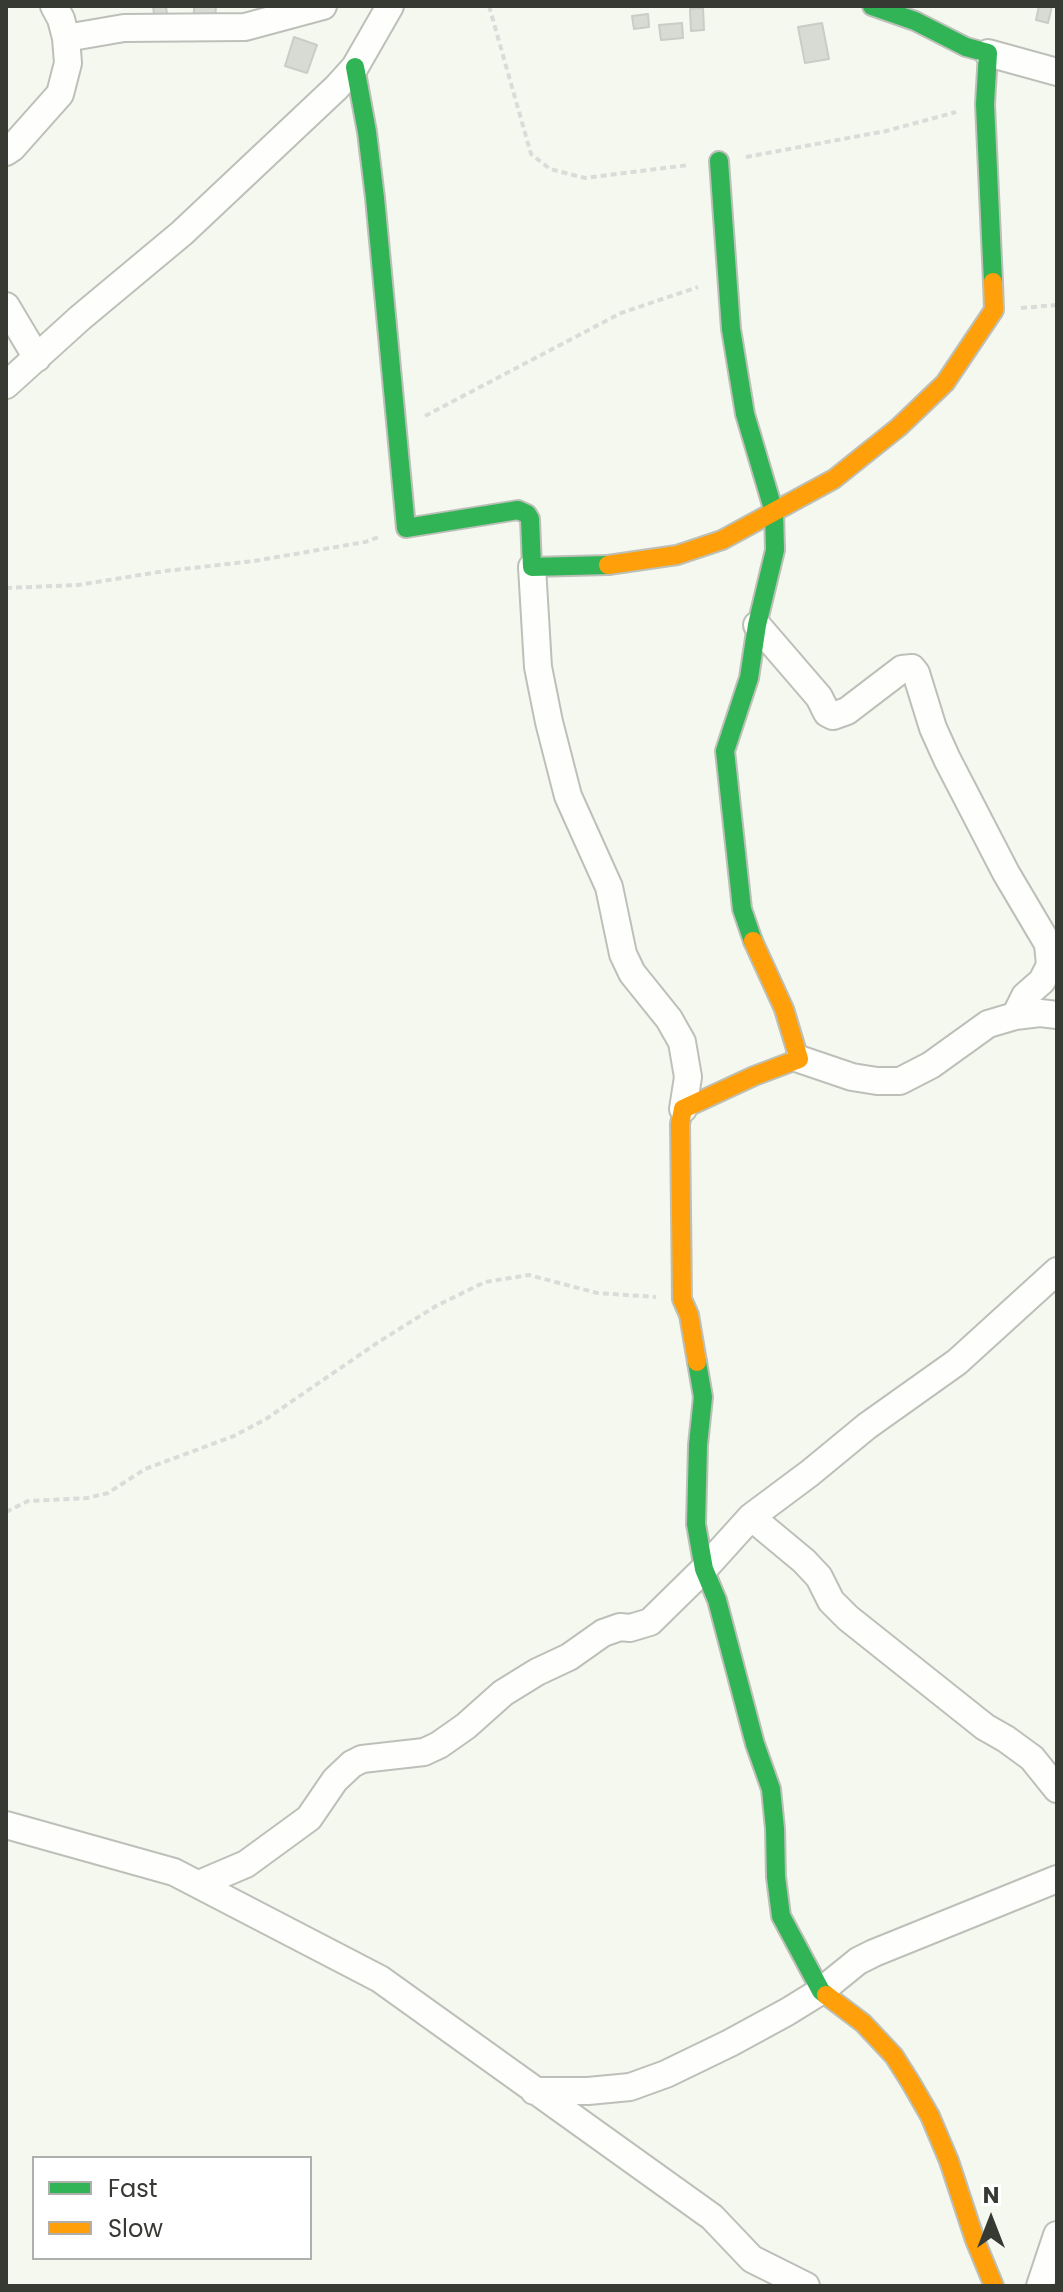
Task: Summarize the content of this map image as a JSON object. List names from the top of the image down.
{
  "legend": ["Fast", "Slow"],
  "north": "top"
}
